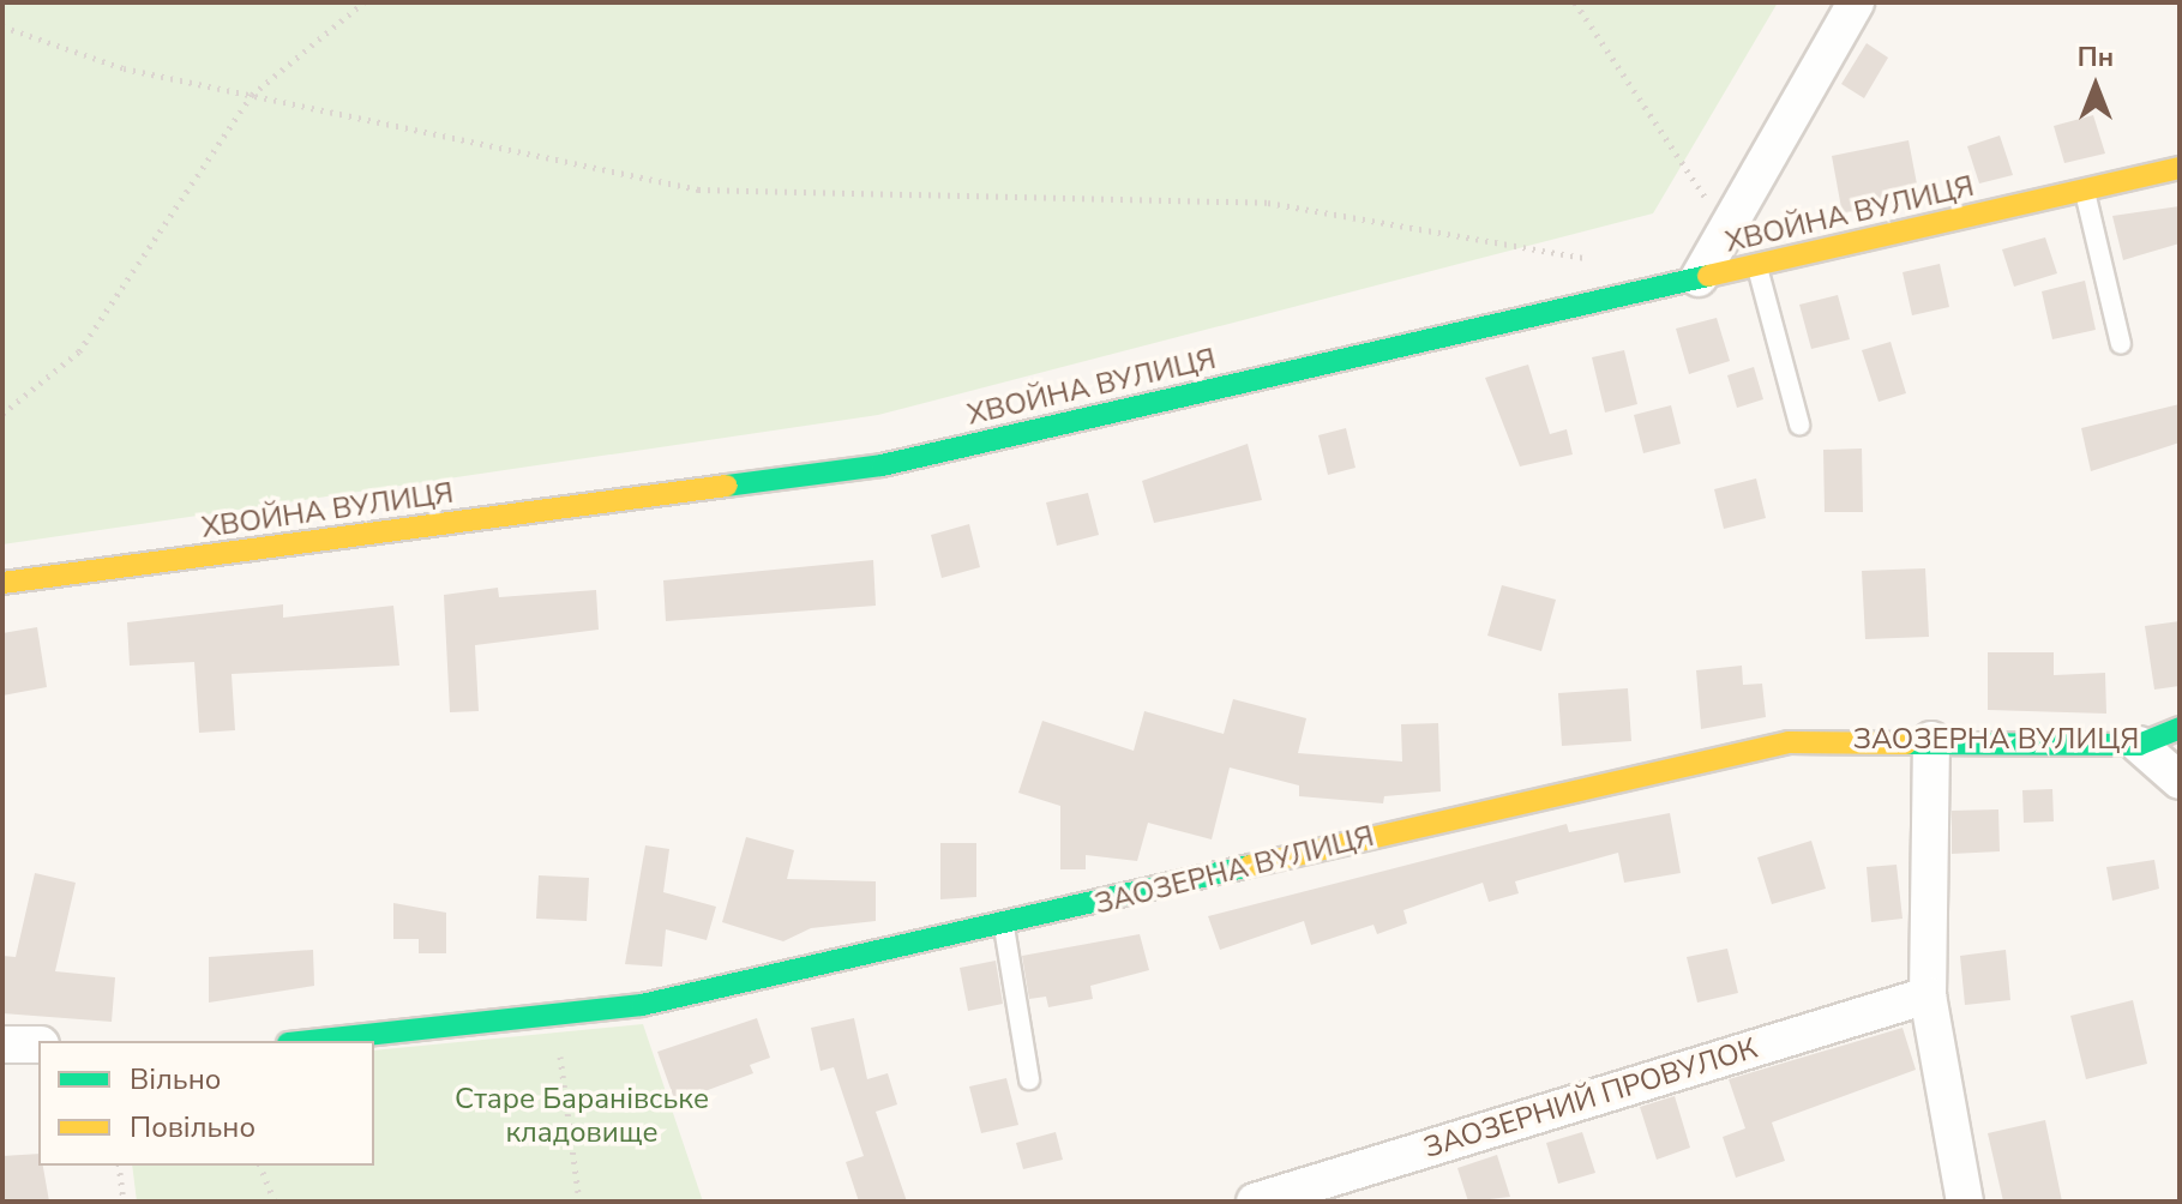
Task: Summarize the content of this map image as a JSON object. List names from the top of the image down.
{
  "streets": {
    "street": ["ХВОЙНА ВУЛИЦЯ", "ЗАОЗЕРНА ВУЛИЦЯ", "ЗАОЗЕРНИЙ ПРОВУЛОК"]
  },
  "parks": ["Старе Баранівське кладовище"],
  "legend": ["Вільно", "Повільно"],
  "north": "top"
}
